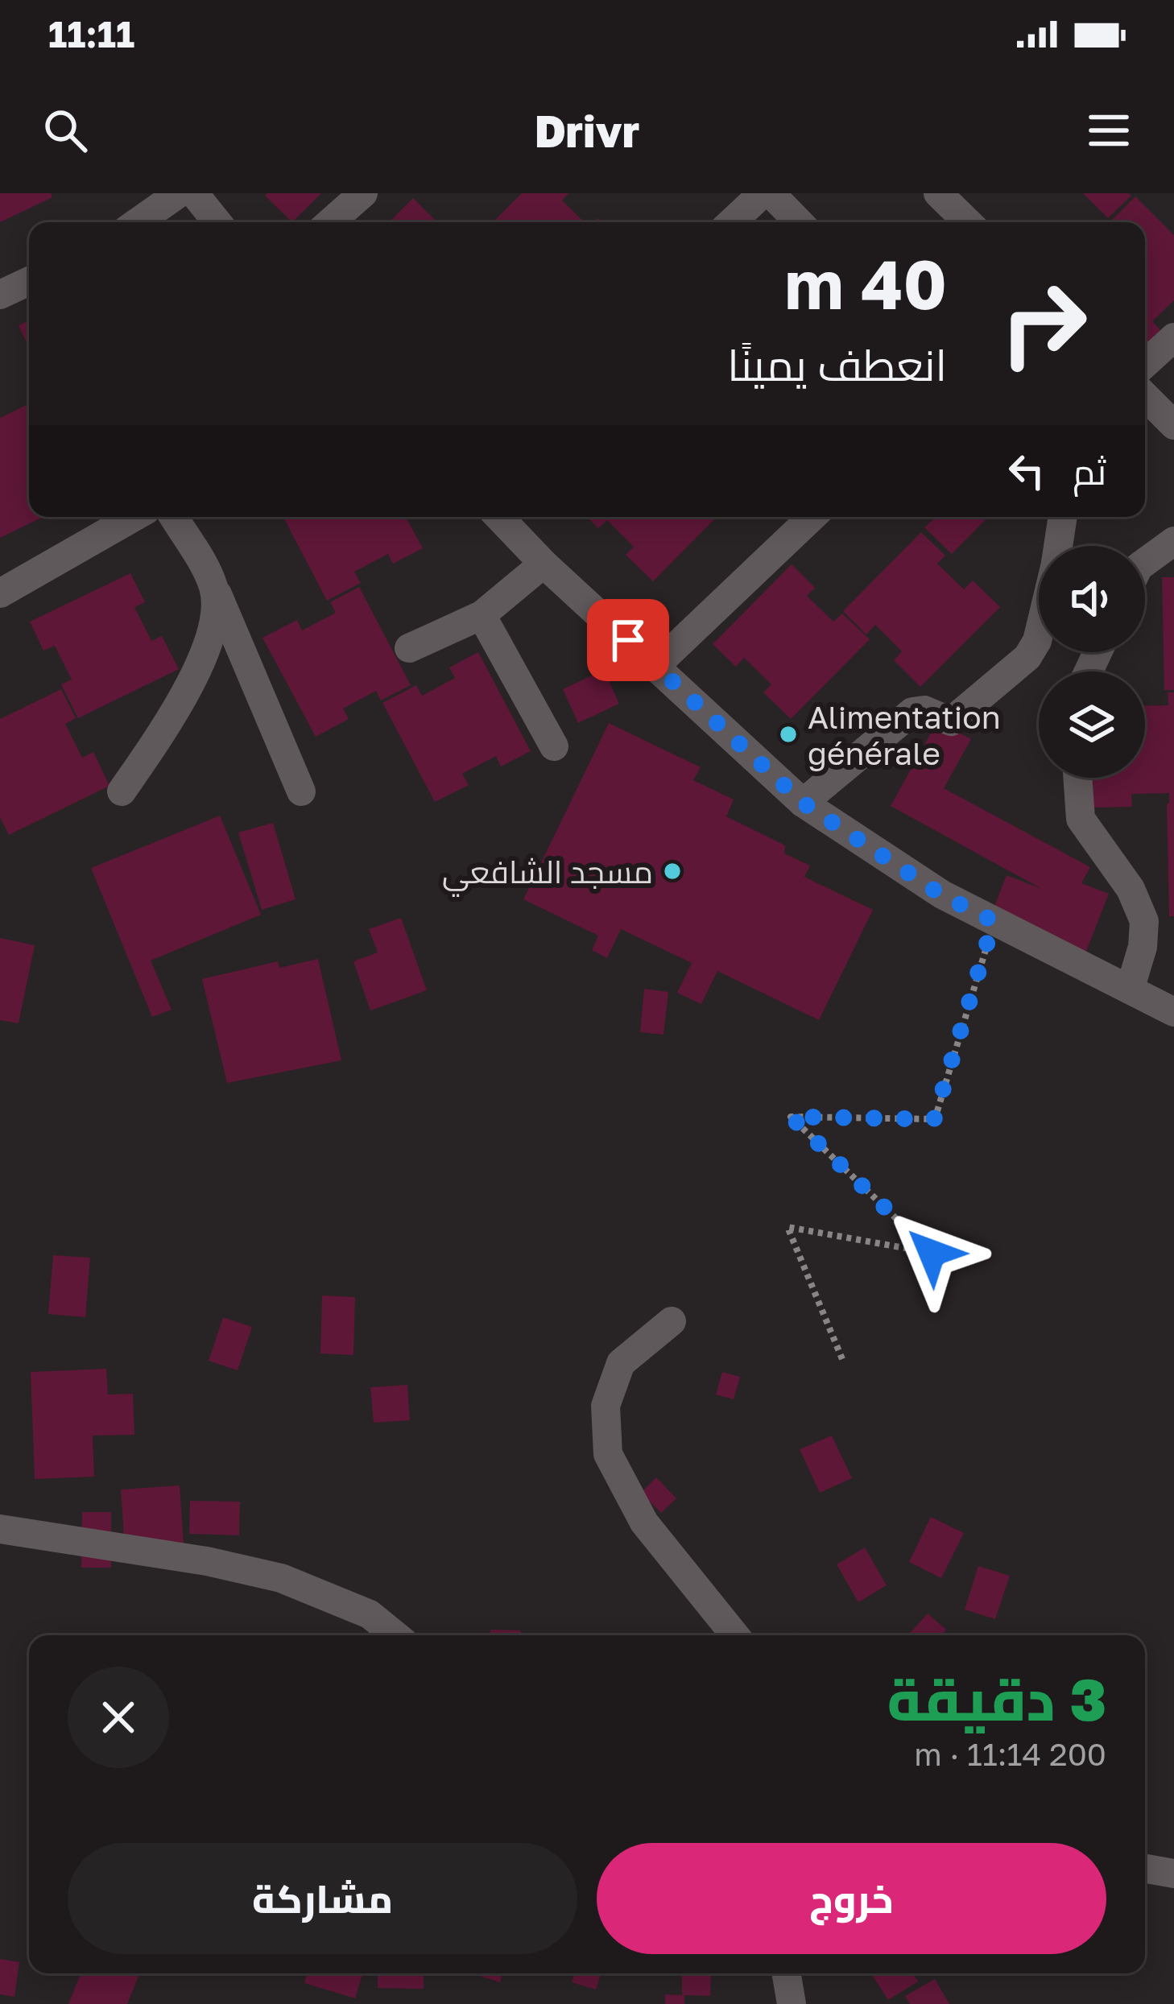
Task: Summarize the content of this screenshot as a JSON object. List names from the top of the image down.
{
  "places": ["Alimentation générale", "مسجد الشافعي"],
  "page": {
    "status": "11:11",
    "header": "Drivr",
    "turn": ["40 m", "انعطف يمينًا"],
    "then": "ثم",
    "heading": ["3 دقيقة", "200 m · 11:14"],
    "buttons": ["خروج", "مشاركة"]
  }
}
